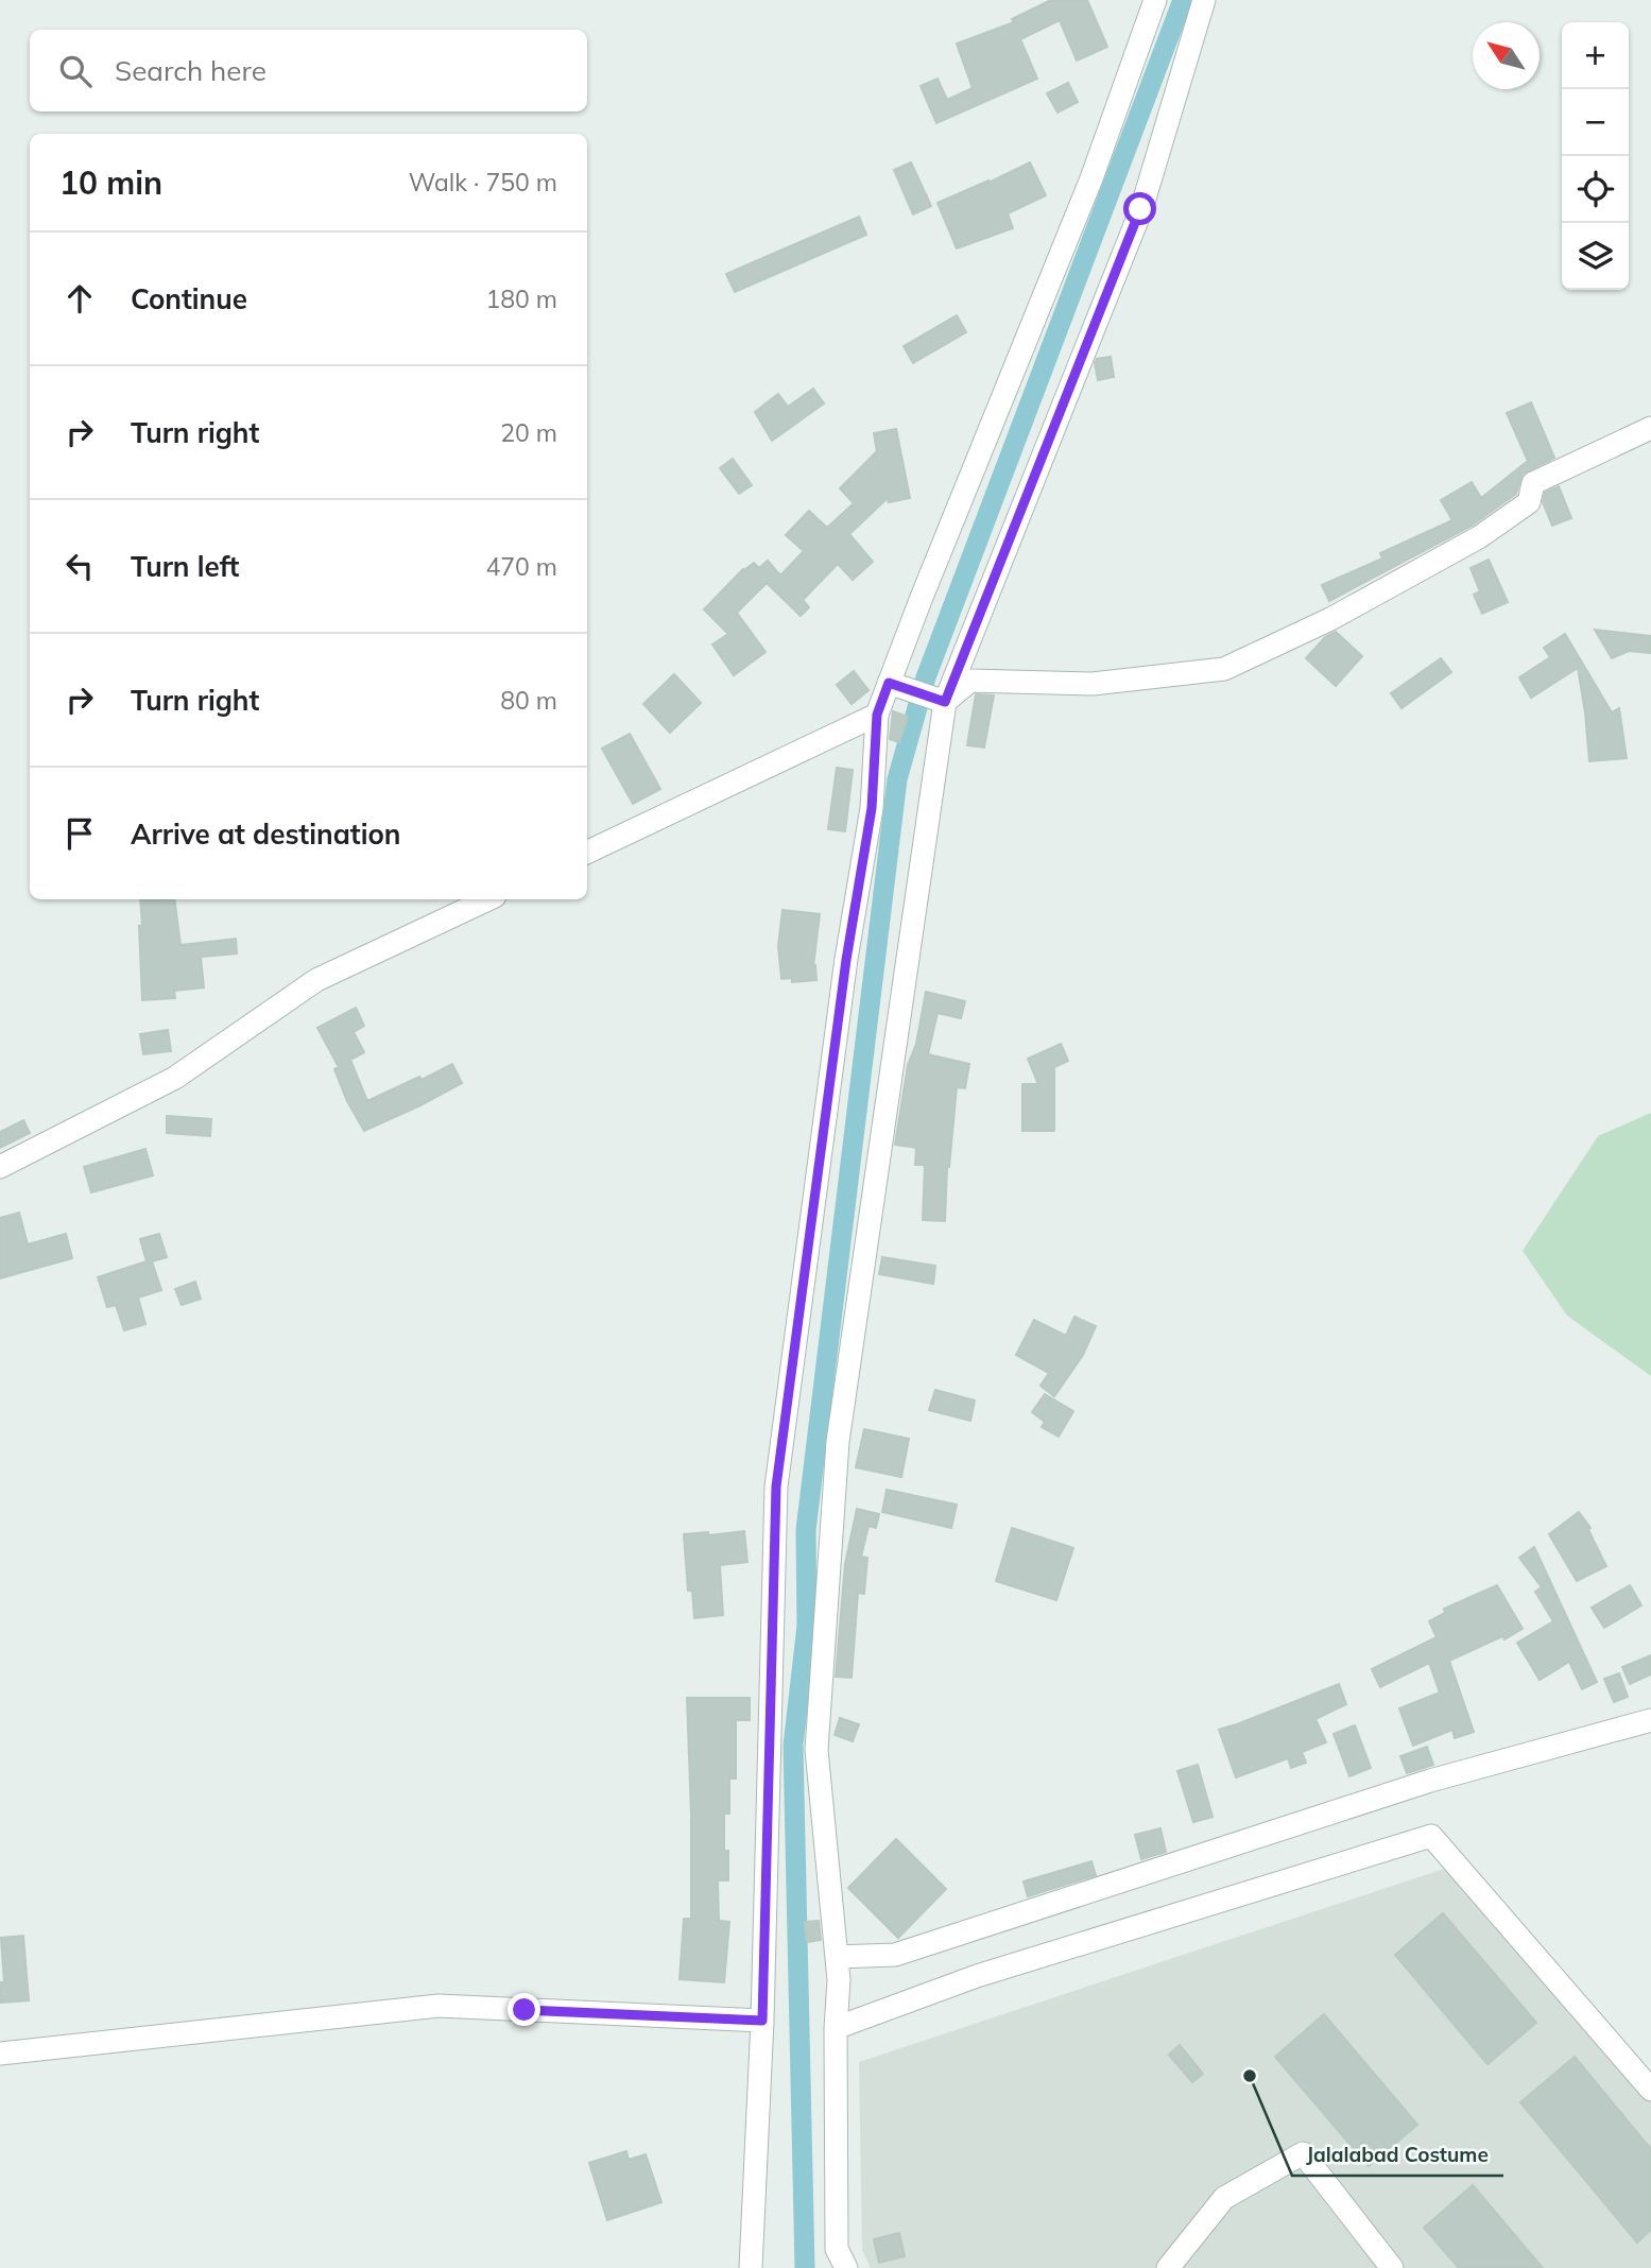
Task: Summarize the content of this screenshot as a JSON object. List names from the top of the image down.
{
  "places": ["Jalalabad Costume"],
  "north": "top left",
  "page": {
    "map_buttons": ["+", "−"],
    "search": "Search here",
    "heading": ["10 min", "Walk · 750 m"],
    "list": [
      ["Continue", "180 m"],
      ["Turn right", "20 m"],
      ["Turn left", "470 m"],
      ["Turn right", "80 m"],
      "Arrive at destination"
    ]
  }
}
